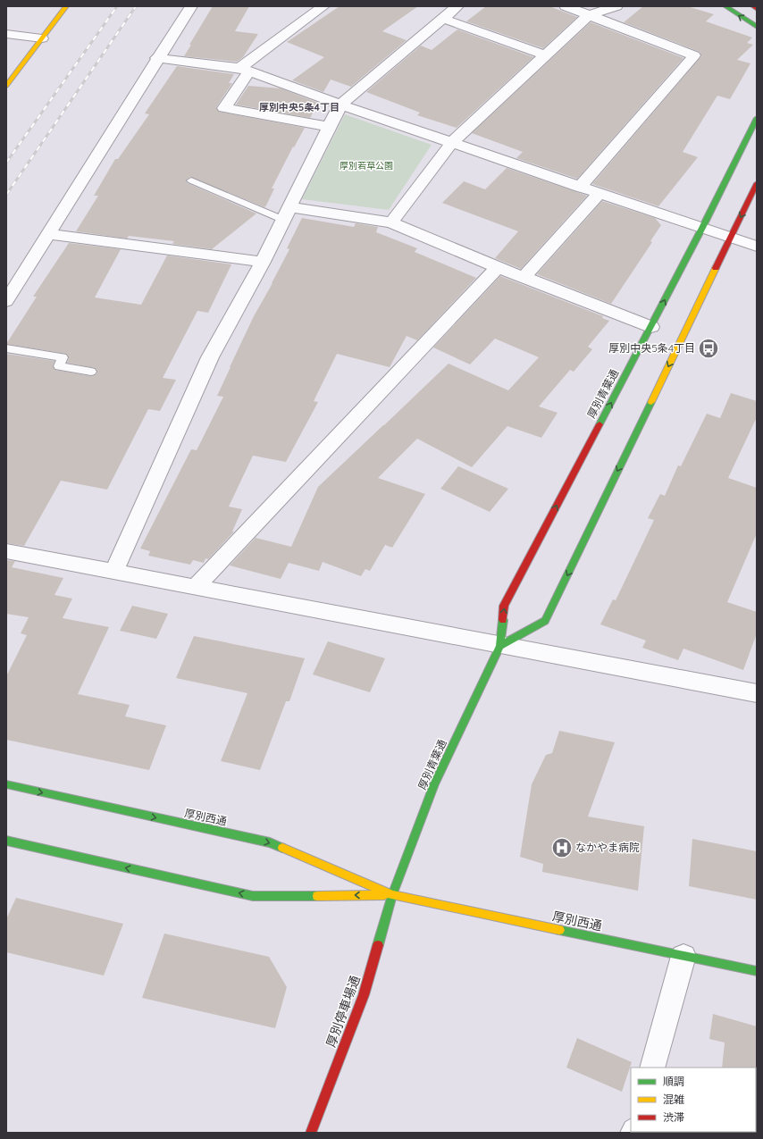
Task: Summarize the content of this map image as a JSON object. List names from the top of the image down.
{
  "streets": {
    "street": ["厚別青葉通", "厚別西通", "厚別停車場通"]
  },
  "crossings": [
    ["厚別青葉通", "厚別西通"],
    ["厚別青葉通", "厚別停車場通"],
    ["厚別西通", "厚別停車場通"]
  ],
  "districts": ["厚別中央5条4丁目"],
  "parks": ["厚別若草公園"],
  "places": {
    "bus stop": ["厚別中央5条4丁目"],
    "hospital": ["なかやま病院"]
  },
  "legend": ["順調", "混雑", "渋滞"]
}
